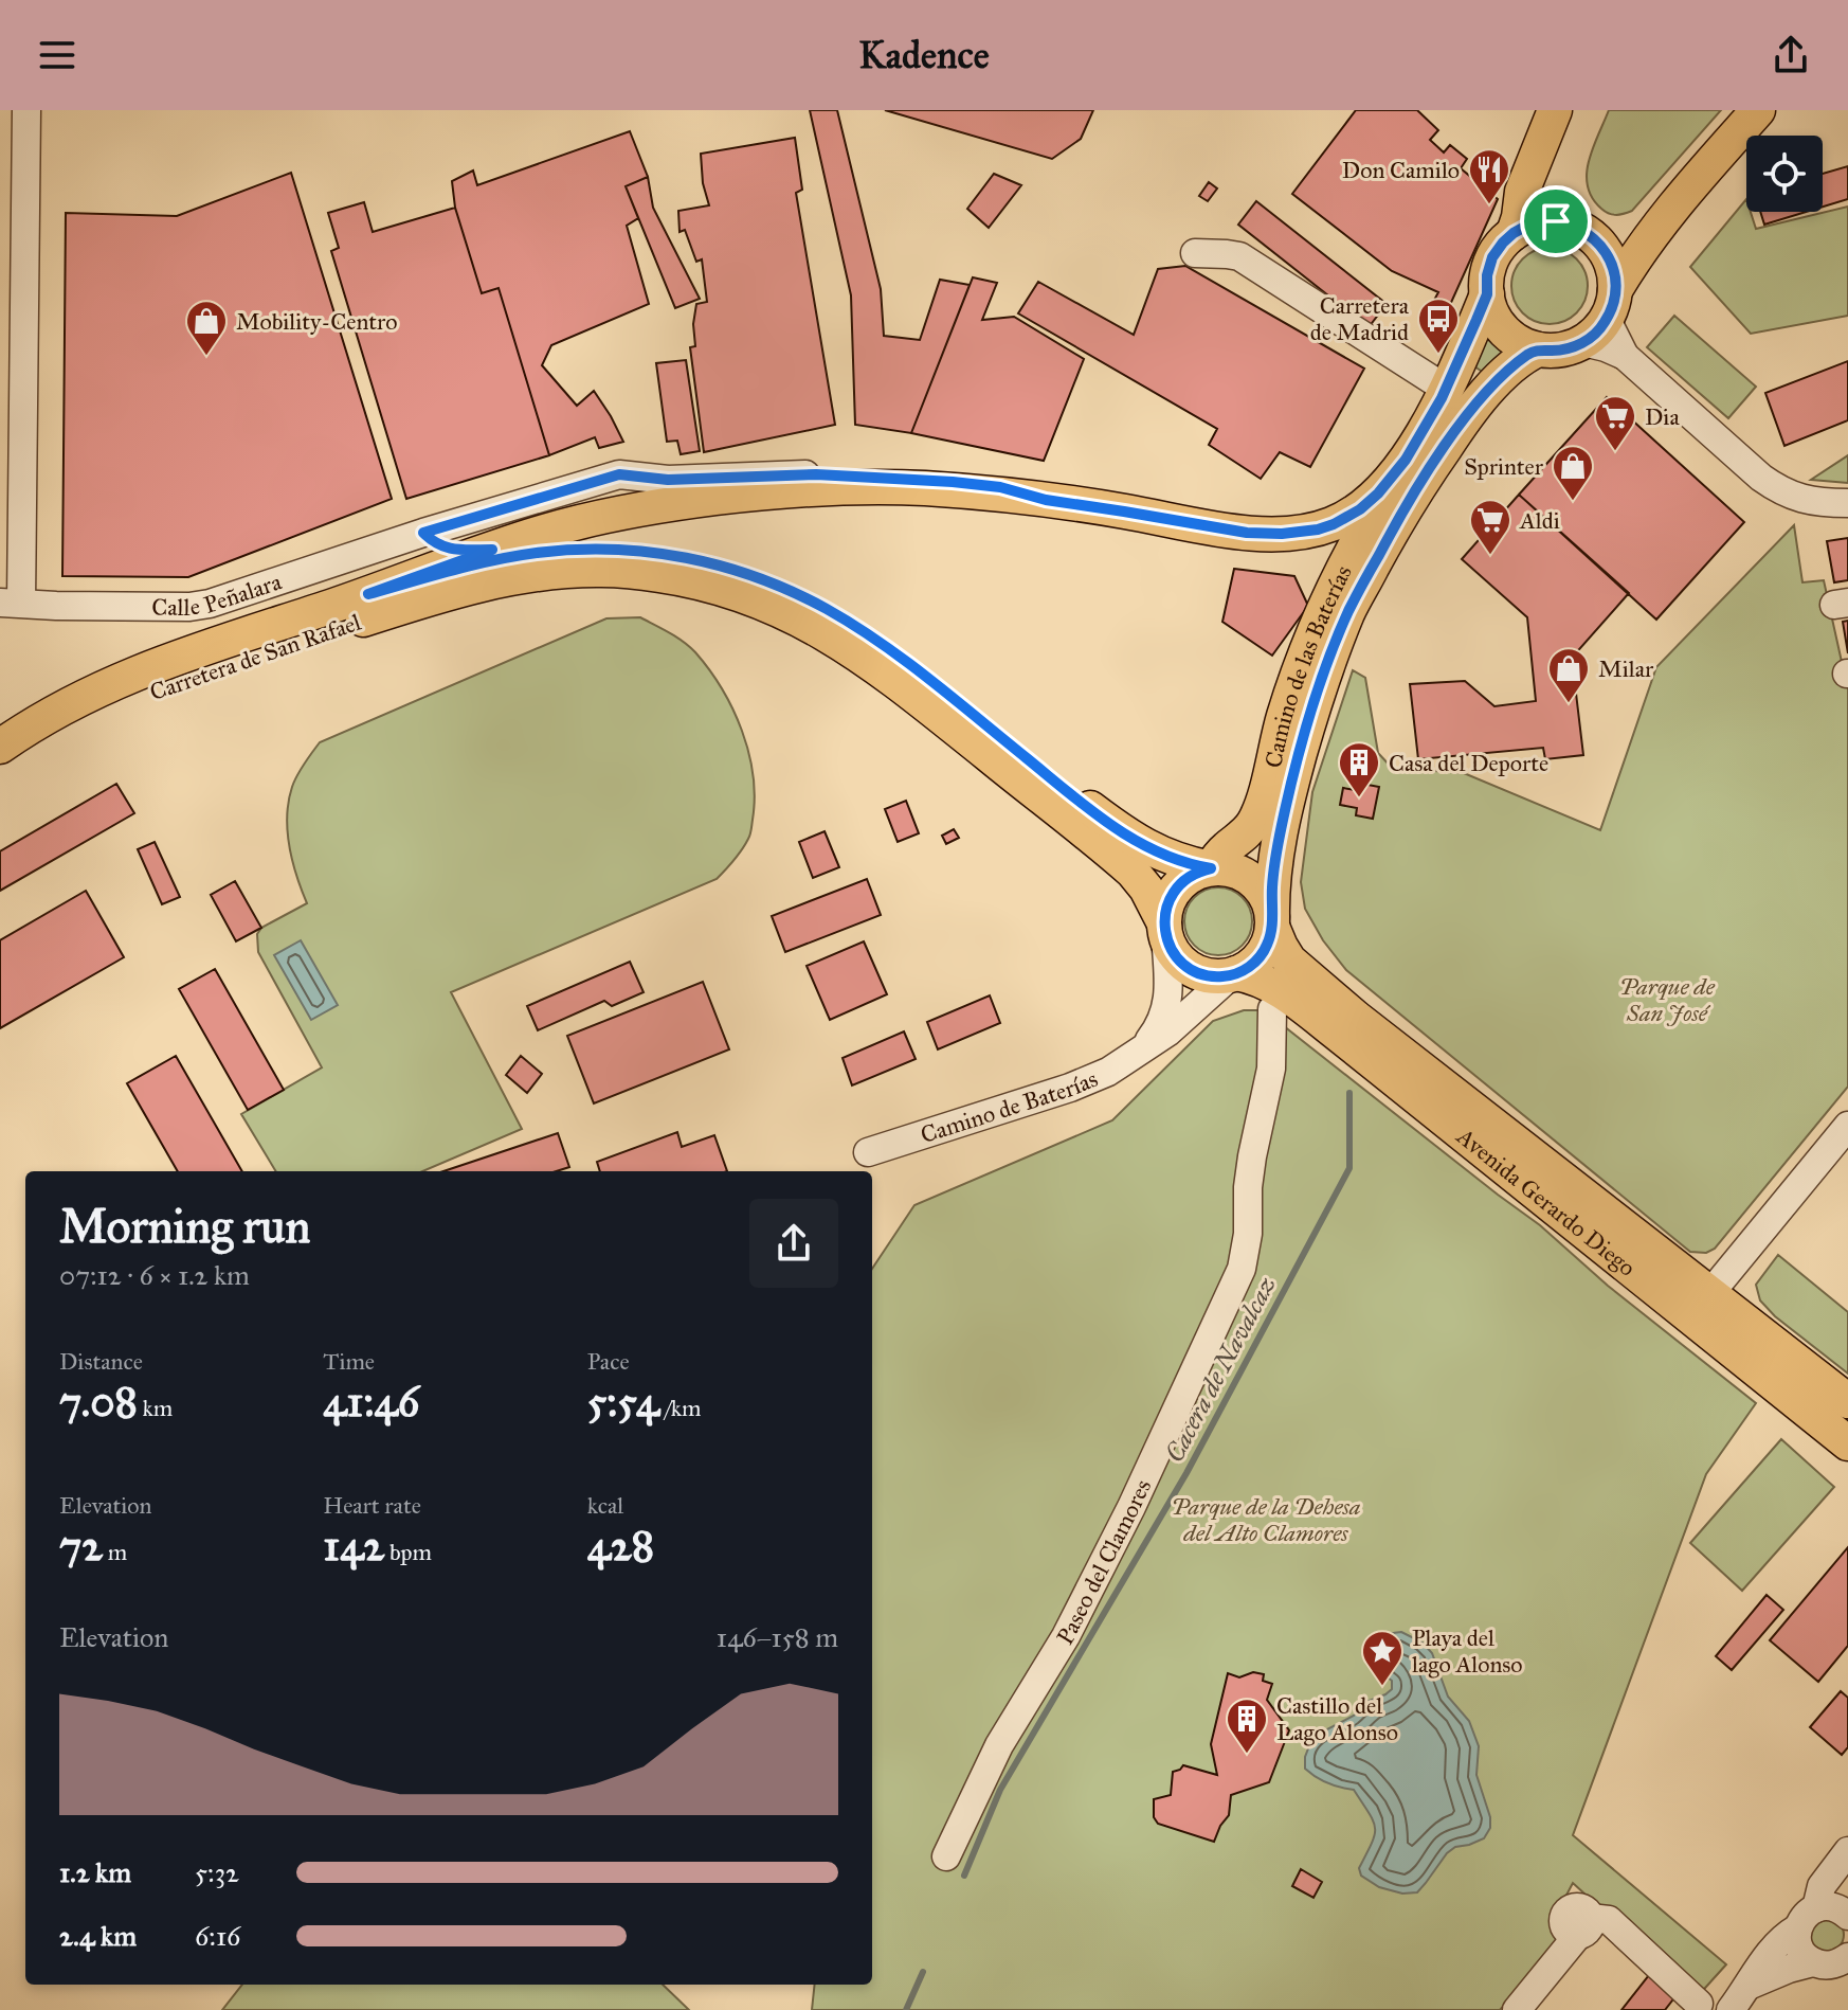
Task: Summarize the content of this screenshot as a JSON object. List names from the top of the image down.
{
  "streets": {
    "main road": ["Carretera de San Rafael", "Camino de las Baterías", "Avenida Gerardo Diego"],
    "street": ["Calle Peñalara", "Camino de Baterías", "Paseo del Clamores"]
  },
  "crossings": [
    ["Calle Peñalara", "Carretera de San Rafael"],
    ["Carretera de San Rafael", "Camino de las Baterías"],
    ["Carretera de San Rafael", "Camino de Baterías"],
    ["Carretera de San Rafael", "Avenida Gerardo Diego"],
    ["Camino de las Baterías", "Camino de Baterías"],
    ["Camino de las Baterías", "Avenida Gerardo Diego"],
    ["Camino de Baterías", "Avenida Gerardo Diego"]
  ],
  "water": ["Cacera de Navalcaz"],
  "parks": ["Parque de San José", "Parque de la Dehesa del Alto Clamores"],
  "places": {
    "restaurant": ["Don Camilo"],
    "bus stop": ["Carretera de Madrid"],
    "shop": ["Mobility-Centro", "Sprinter", "Milar"],
    "supermarket": ["Dia", "Aldi"],
    "building": ["Casa del Deporte", "Castillo del Lago Alonso"],
    "place": ["Playa del lago Alonso"]
  },
  "page": {
    "header": "Kadence",
    "heading": ["Morning run", "07:12 · 6 × 1.2 km"],
    "stats": [
      ["Distance", "7.08 km"],
      ["Time", "41:46"],
      ["Pace", "5:54 /km"],
      ["Elevation", "72 m"],
      ["Heart rate", "142 bpm"],
      ["kcal", "428"]
    ],
    "chart": ["Elevation", "146–158 m"],
    "list": [
      {
        "name": "1.2 km",
        "note": "5:32"
      },
      {
        "name": "2.4 km",
        "note": "6:16"
      }
    ]
  }
}
